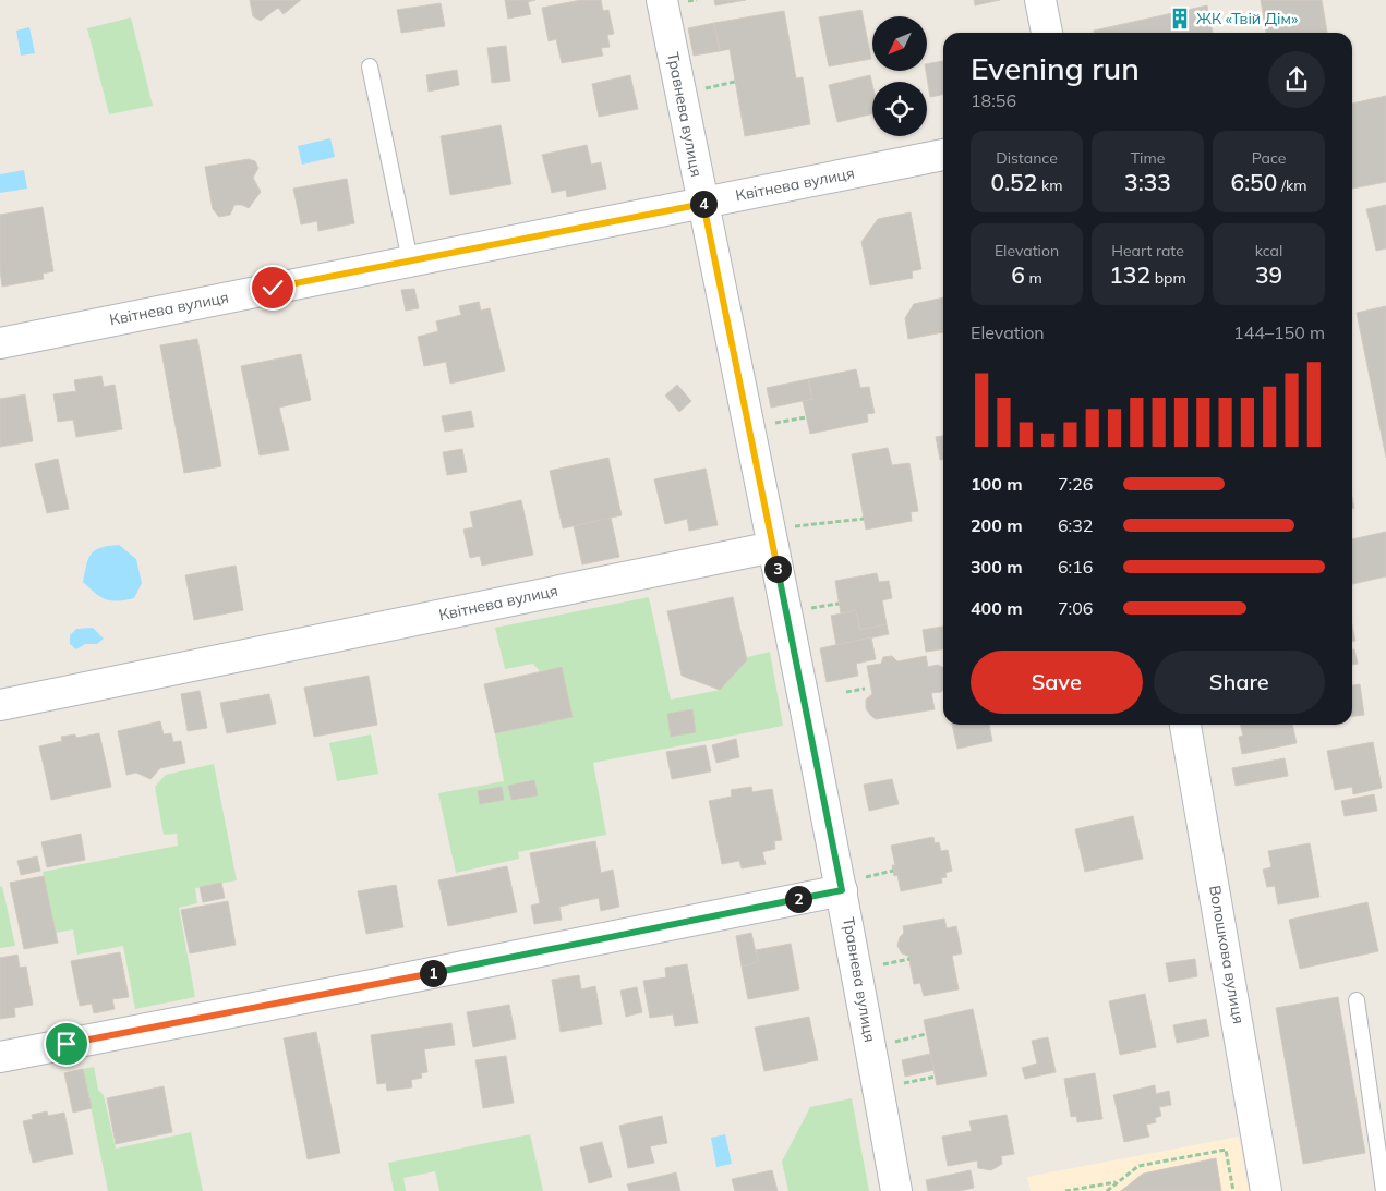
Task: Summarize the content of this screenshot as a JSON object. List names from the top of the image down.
{
  "streets": {
    "street": ["Травнева вулиця", "Квітнева вулиця", "Волошкова вулиця"]
  },
  "crossings": [
    ["Травнева вулиця", "Квітнева вулиця"]
  ],
  "places": {
    "building": ["ЖК «Твій Дім»"]
  },
  "north": "bottom left",
  "page": {
    "heading": ["Evening run", "18:56"],
    "stats": [
      ["Distance", "0.52 km"],
      ["Time", "3:33"],
      ["Pace", "6:50 /km"],
      ["Elevation", "6 m"],
      ["Heart rate", "132 bpm"],
      ["kcal", "39"]
    ],
    "pins": [
      "4",
      "3",
      "2",
      "1"
    ],
    "chart": ["Elevation", "144–150 m"],
    "list": [
      {
        "name": "100 m",
        "note": "7:26"
      },
      {
        "name": "200 m",
        "note": "6:32"
      },
      {
        "name": "300 m",
        "note": "6:16"
      },
      {
        "name": "400 m",
        "note": "7:06"
      }
    ],
    "buttons": ["Save", "Share"]
  }
}
